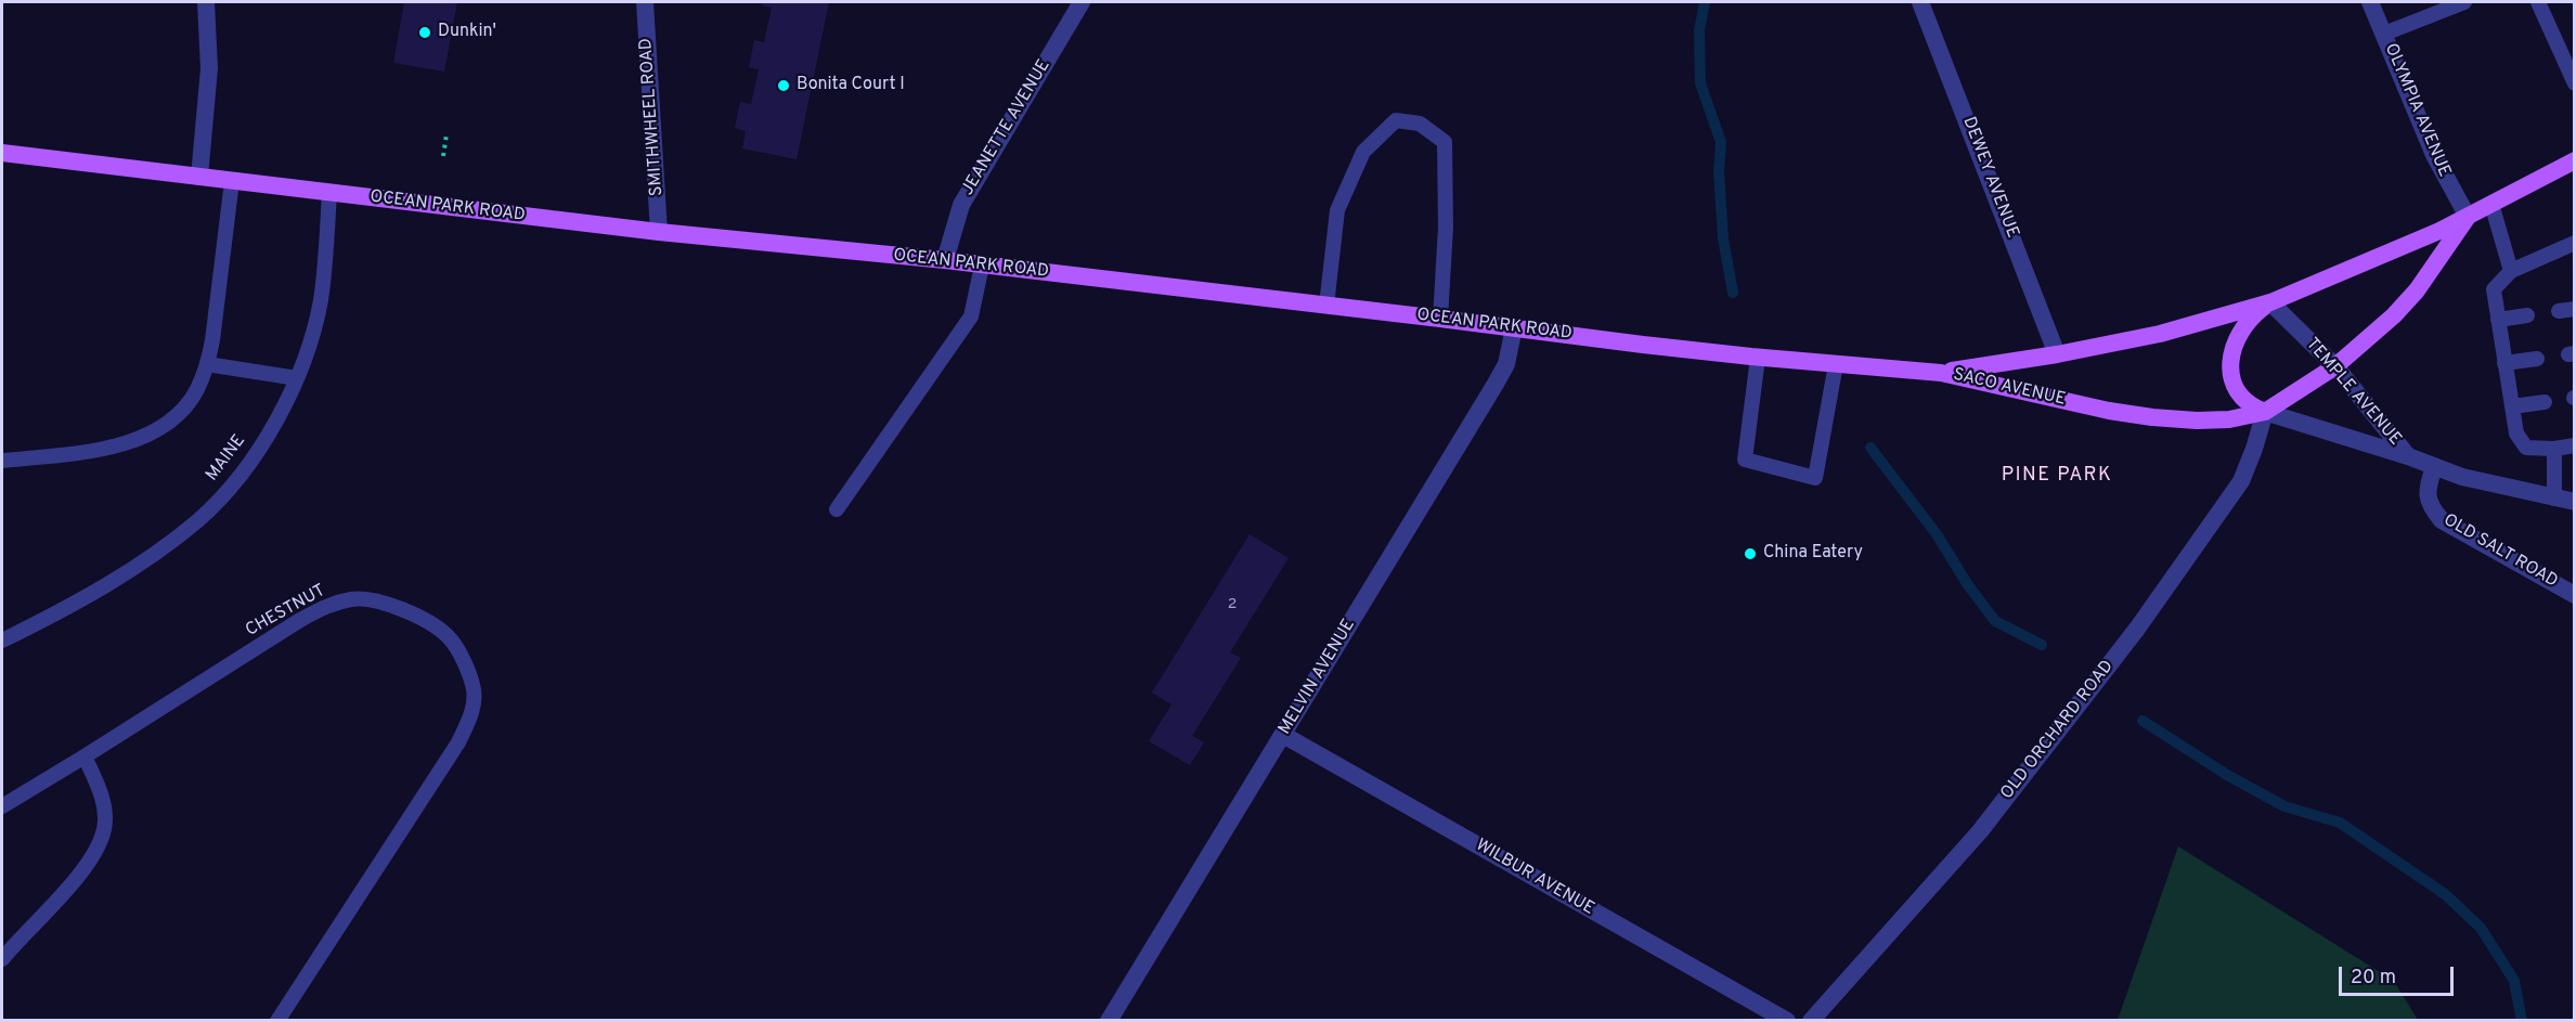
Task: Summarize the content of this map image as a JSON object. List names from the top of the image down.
{
  "streets": {
    "main road": ["OCEAN PARK ROAD", "SACO AVENUE"],
    "street": [
      "OLYMPIA AVENUE",
      "SMITHWHEEL ROAD",
      "JEANETTE AVENUE",
      "DEWEY AVENUE",
      "TEMPLE AVENUE",
      "OLD SALT ROAD",
      "MELVIN AVENUE",
      "OLD ORCHARD ROAD",
      "WILBUR AVENUE"
    ],
    "lane": ["MAINE", "CHESTNUT"]
  },
  "crossings": [
    ["OLYMPIA AVENUE", "SACO AVENUE"],
    ["SMITHWHEEL ROAD", "OCEAN PARK ROAD"],
    ["JEANETTE AVENUE", "OCEAN PARK ROAD"],
    ["DEWEY AVENUE", "SACO AVENUE"],
    ["OCEAN PARK ROAD", "SACO AVENUE"],
    ["OCEAN PARK ROAD", "MAINE"],
    ["OCEAN PARK ROAD", "MELVIN AVENUE"],
    ["SACO AVENUE", "TEMPLE AVENUE"],
    ["SACO AVENUE", "OLD ORCHARD ROAD"],
    ["TEMPLE AVENUE", "OLD SALT ROAD"],
    ["TEMPLE AVENUE", "OLD ORCHARD ROAD"],
    ["MELVIN AVENUE", "WILBUR AVENUE"]
  ],
  "districts": ["PINE PARK"],
  "places": ["Dunkin'", "Bonita Court I", "China Eatery"],
  "house_numbers": ["2"],
  "scale_bar": "20 m"
}
